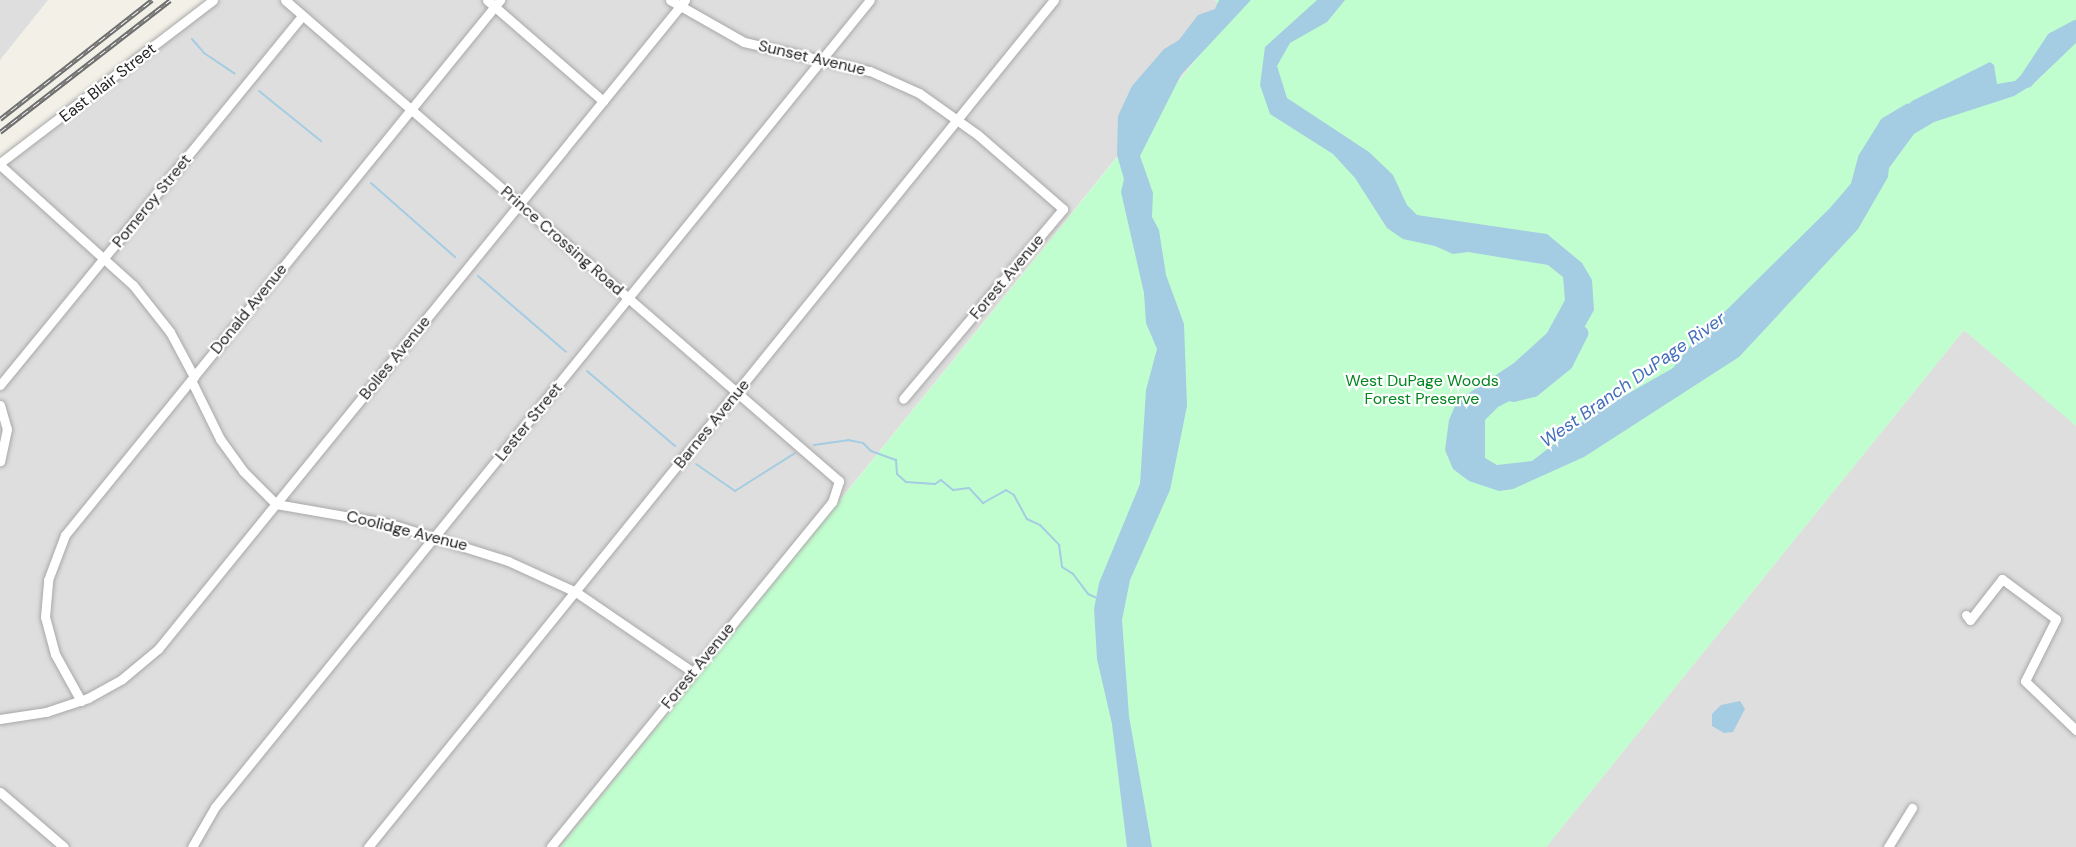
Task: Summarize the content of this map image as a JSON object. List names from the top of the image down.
{
  "streets": {
    "street": [
      "Sunset Avenue",
      "East Blair Street",
      "Pomeroy Street",
      "Prince Crossing Road",
      "Forest Avenue",
      "Donald Avenue",
      "Bolles Avenue",
      "Lester Street",
      "Barnes Avenue",
      "Coolidge Avenue"
    ]
  },
  "crossings": [
    ["Sunset Avenue", "Forest Avenue"],
    ["Sunset Avenue", "Bolles Avenue"],
    ["Sunset Avenue", "Lester Street"],
    ["Sunset Avenue", "Barnes Avenue"],
    ["Pomeroy Street", "Prince Crossing Road"],
    ["Prince Crossing Road", "Forest Avenue"],
    ["Prince Crossing Road", "Donald Avenue"],
    ["Prince Crossing Road", "Bolles Avenue"],
    ["Prince Crossing Road", "Lester Street"],
    ["Prince Crossing Road", "Barnes Avenue"],
    ["Forest Avenue", "Coolidge Avenue"],
    ["Donald Avenue", "Bolles Avenue"],
    ["Bolles Avenue", "Coolidge Avenue"],
    ["Lester Street", "Coolidge Avenue"],
    ["Barnes Avenue", "Coolidge Avenue"]
  ],
  "water": ["West Branch DuPage River"],
  "parks": ["West DuPage Woods Forest Preserve"]
}
